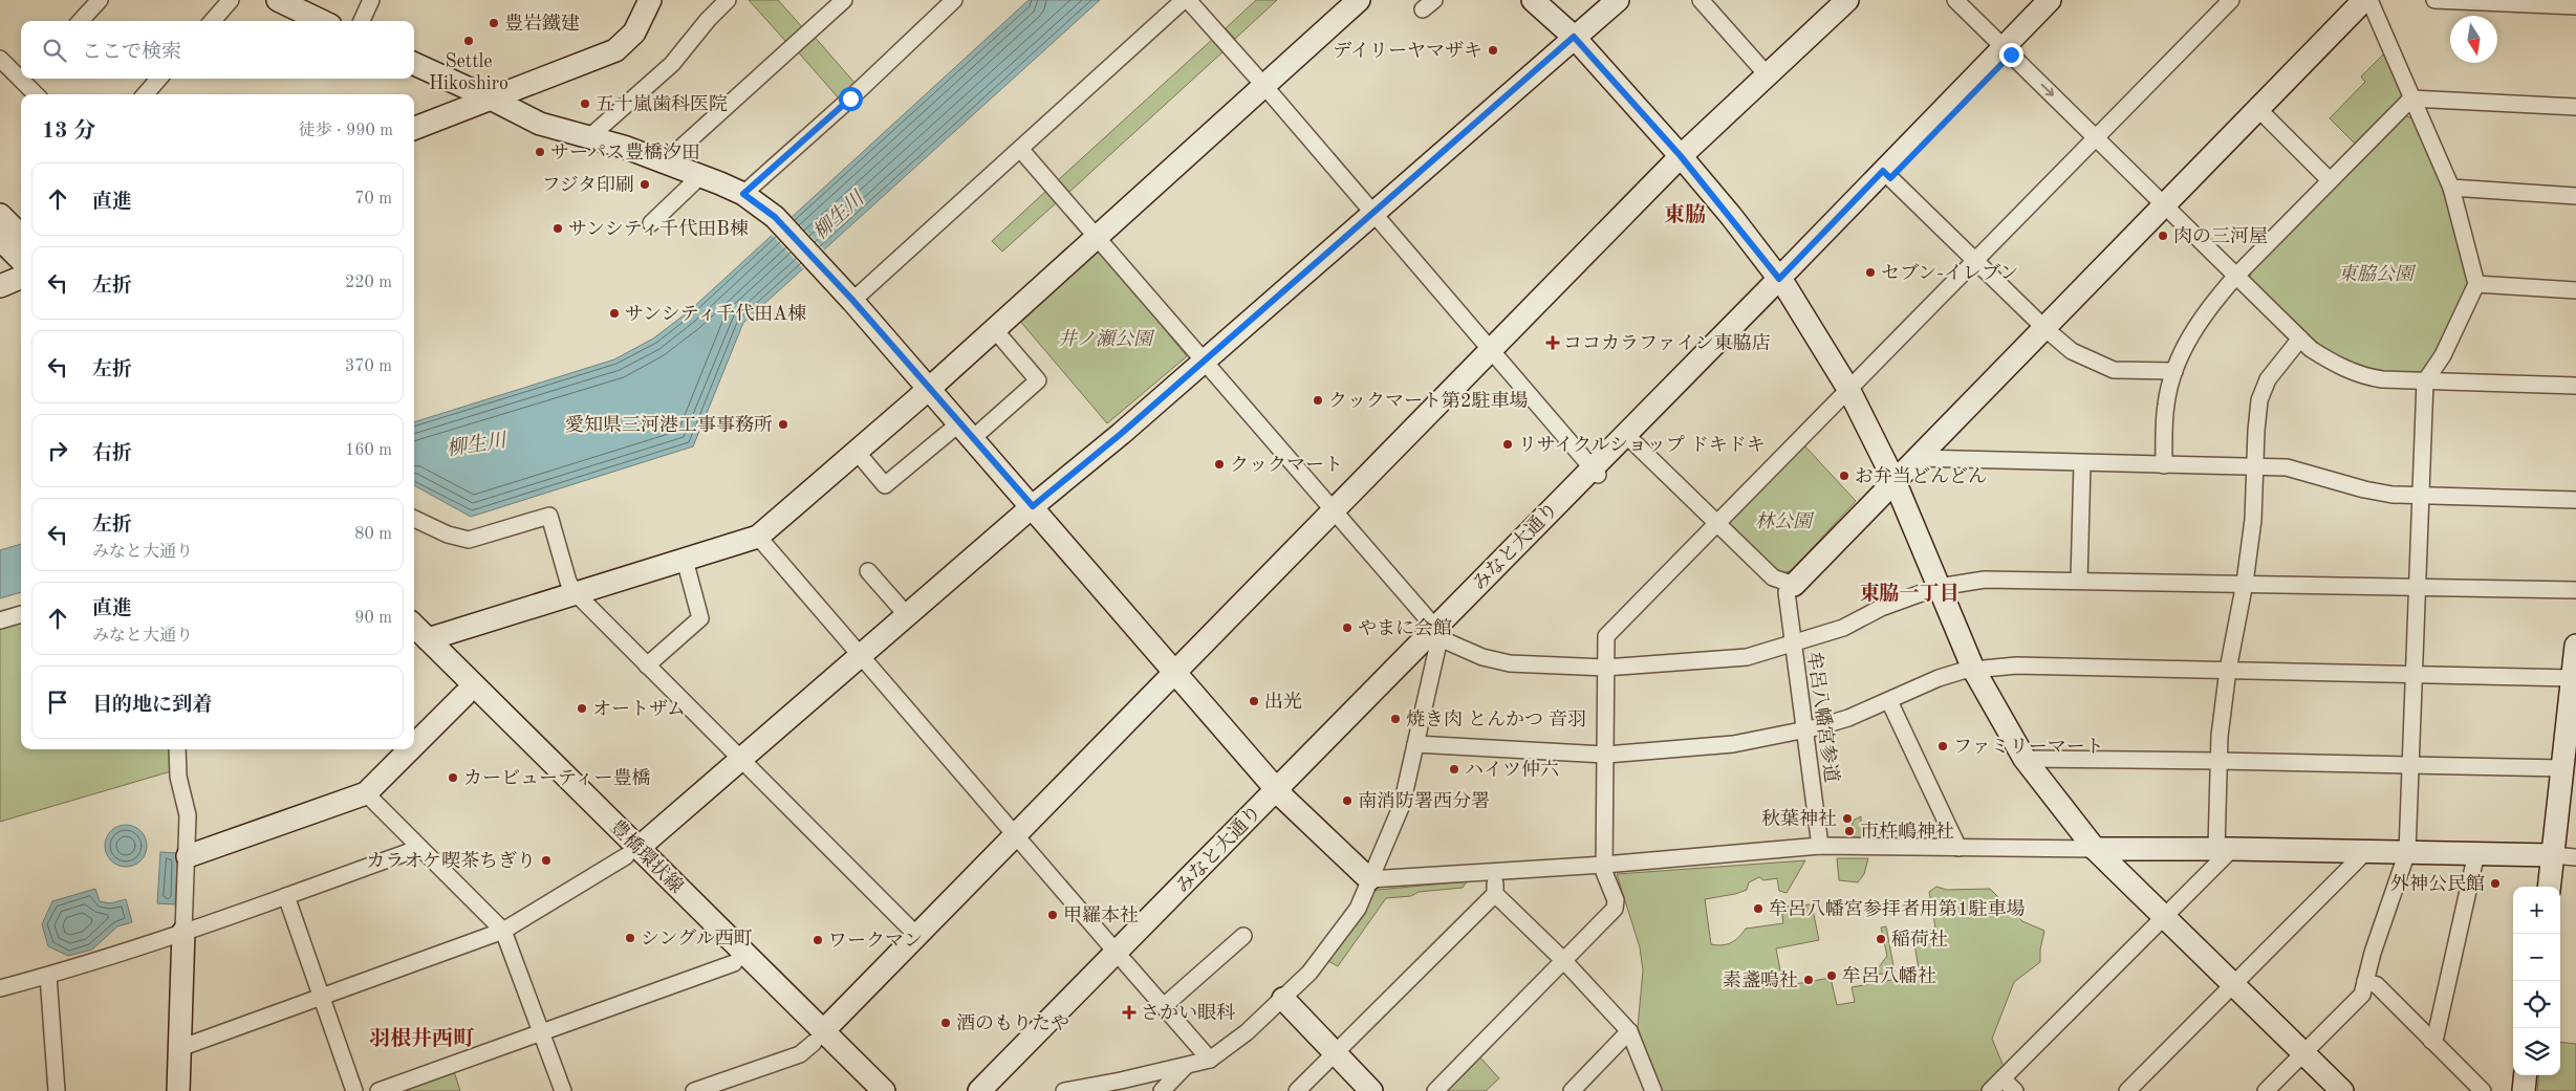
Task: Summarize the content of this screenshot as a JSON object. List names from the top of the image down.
{
  "streets": {
    "street": ["みなと大通り", "牟呂八幡宮参道", "豊橋環状線"]
  },
  "districts": ["東脇", "東脇一丁目", "羽根井西町"],
  "water": ["柳生川"],
  "parks": ["東脇公園", "井ノ瀬公園", "林公園"],
  "places": {
    "other": [
      "豊岩鐵建",
      "Settle Hikoshiro",
      "デイリーヤマザキ",
      "五十嵐歯科医院",
      "サーパス豊橋汐田",
      "フジタ印刷",
      "サンシティ千代田B棟",
      "肉の三河屋",
      "セブン-イレブン",
      "サンシティ千代田A棟",
      "クックマート第2駐車場",
      "愛知県三河港工事事務所",
      "リサイクルショップ ドキドキ",
      "クックマート",
      "お弁当どんどん",
      "やまに会館",
      "出光",
      "オートザム",
      "焼き肉 とんかつ 音羽",
      "ファミリーマート",
      "ハイツ仲六",
      "カービューティー豊橋",
      "南消防署西分署",
      "秋葉神社",
      "市杵嶋神社",
      "カラオケ喫茶ちぎり",
      "外神公民館",
      "牟呂八幡宮参拝者用第1駐車場",
      "甲羅本社",
      "シングル西町",
      "稲荷社",
      "ワークマン",
      "牟呂八幡社",
      "素盞嗚社",
      "酒のもりたや"
    ],
    "health": ["ココカラファイン東脇店", "さかい眼科"]
  },
  "north": "bottom",
  "page": {
    "search": "ここで検索",
    "heading": ["13 分", "徒歩 · 990 m"],
    "list": [
      ["直進", "70 m"],
      ["左折", "220 m"],
      ["左折", "370 m"],
      ["右折", "160 m"],
      ["左折", "みなと大通り", "80 m"],
      ["直進", "みなと大通り", "90 m"],
      "目的地に到着"
    ],
    "map_buttons": ["+", "−"]
  }
}
